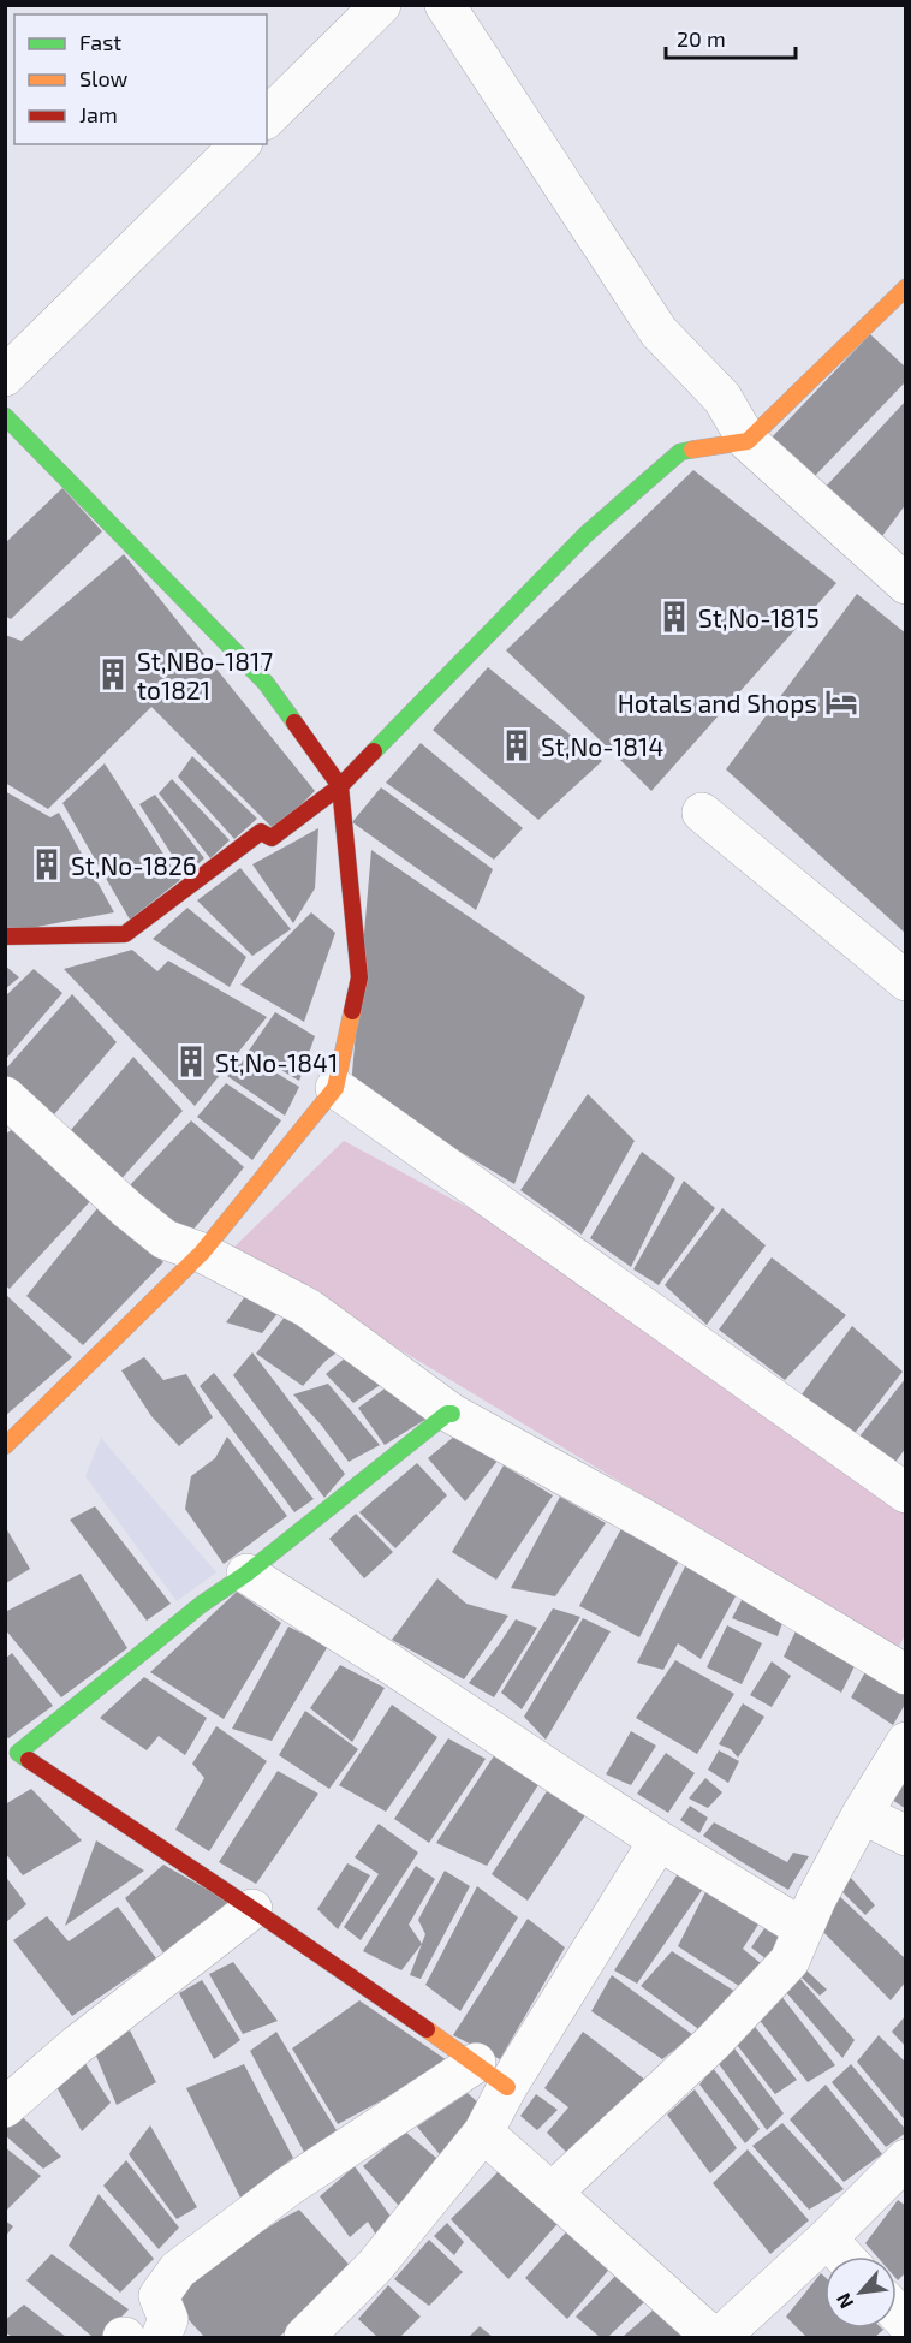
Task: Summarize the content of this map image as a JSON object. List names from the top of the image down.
{
  "places": {
    "building": [
      "St,No-1815",
      "St,NBo-1817 to1821",
      "St,No-1814",
      "St,No-1826",
      "St,No-1841"
    ],
    "hotel": ["Hotals and Shops"]
  },
  "legend": ["Fast", "Slow", "Jam"],
  "scale_bar": "20 m",
  "north": "bottom left"
}
